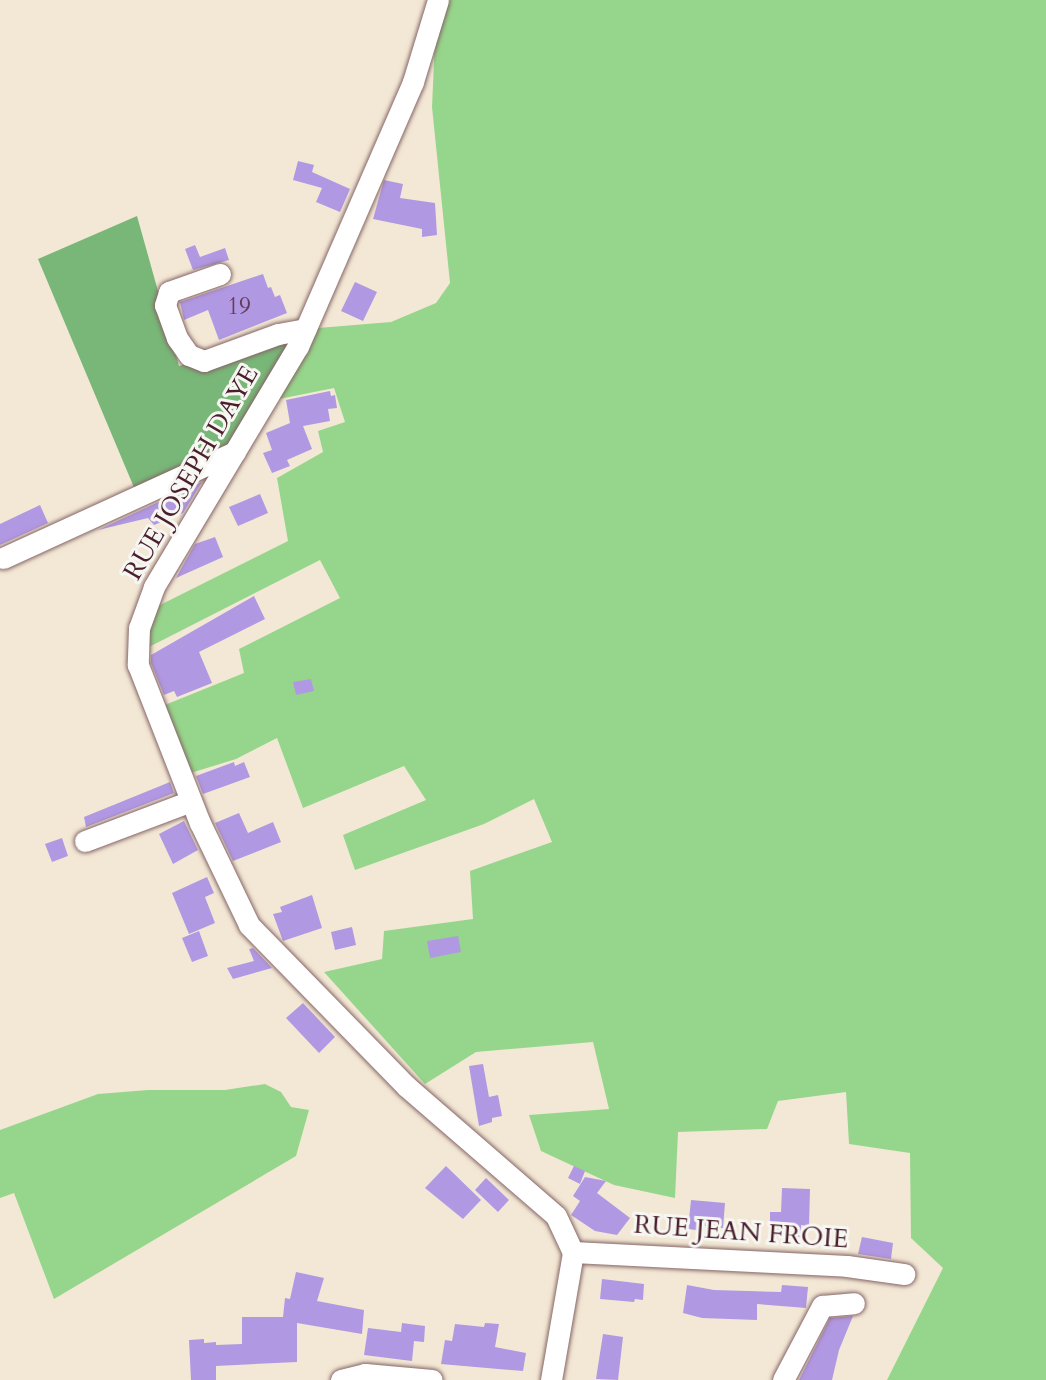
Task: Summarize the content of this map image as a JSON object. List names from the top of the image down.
{
  "streets": {
    "street": ["RUE JOSEPH DAYE", "RUE JEAN FROIE"]
  },
  "crossings": [
    ["RUE JOSEPH DAYE", "RUE JEAN FROIE"]
  ],
  "house_numbers": ["19"]
}
